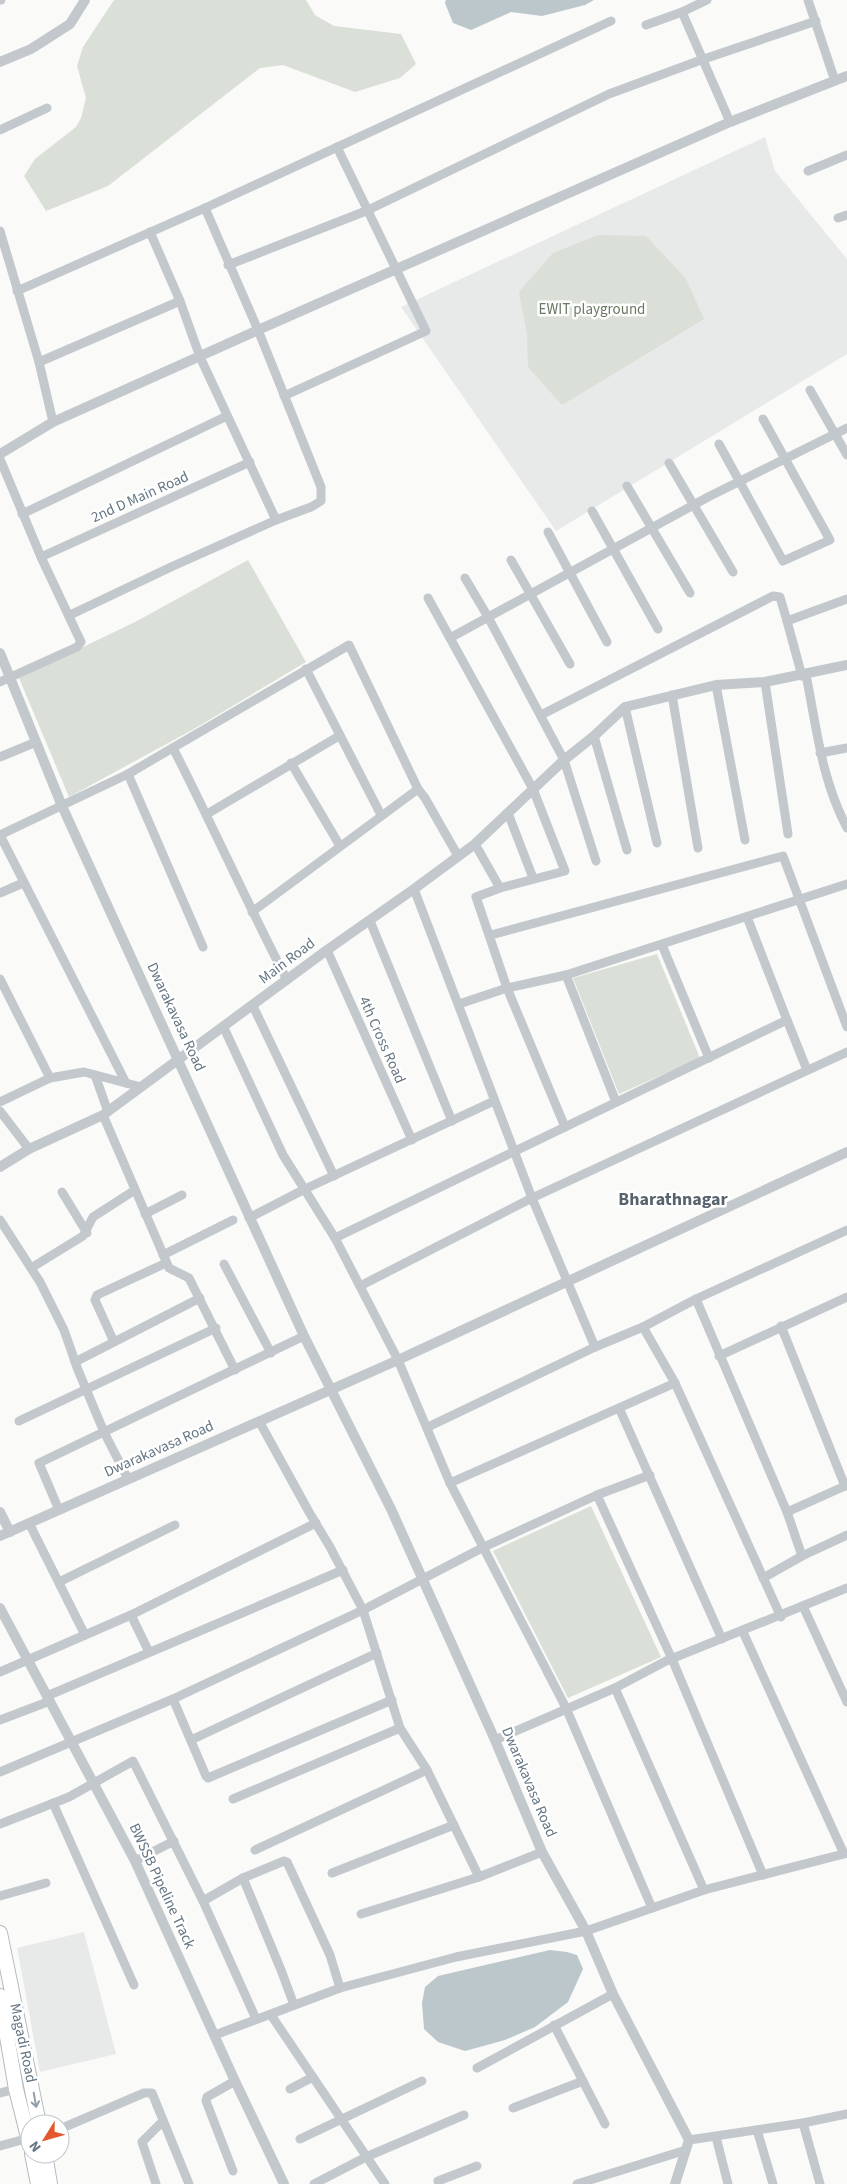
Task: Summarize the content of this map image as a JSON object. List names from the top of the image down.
{
  "streets": {
    "main road": ["Magadi Road"],
    "street": [
      "2nd D Main Road",
      "Main Road",
      "Dwarakavasa Road",
      "4th Cross Road",
      "BWSSB Pipeline Track"
    ]
  },
  "crossings": [
    ["Main Road", "Dwarakavasa Road"],
    ["Main Road", "4th Cross Road"]
  ],
  "districts": ["Bharathnagar"],
  "parks": ["EWIT playground"],
  "north": "bottom left"
}
